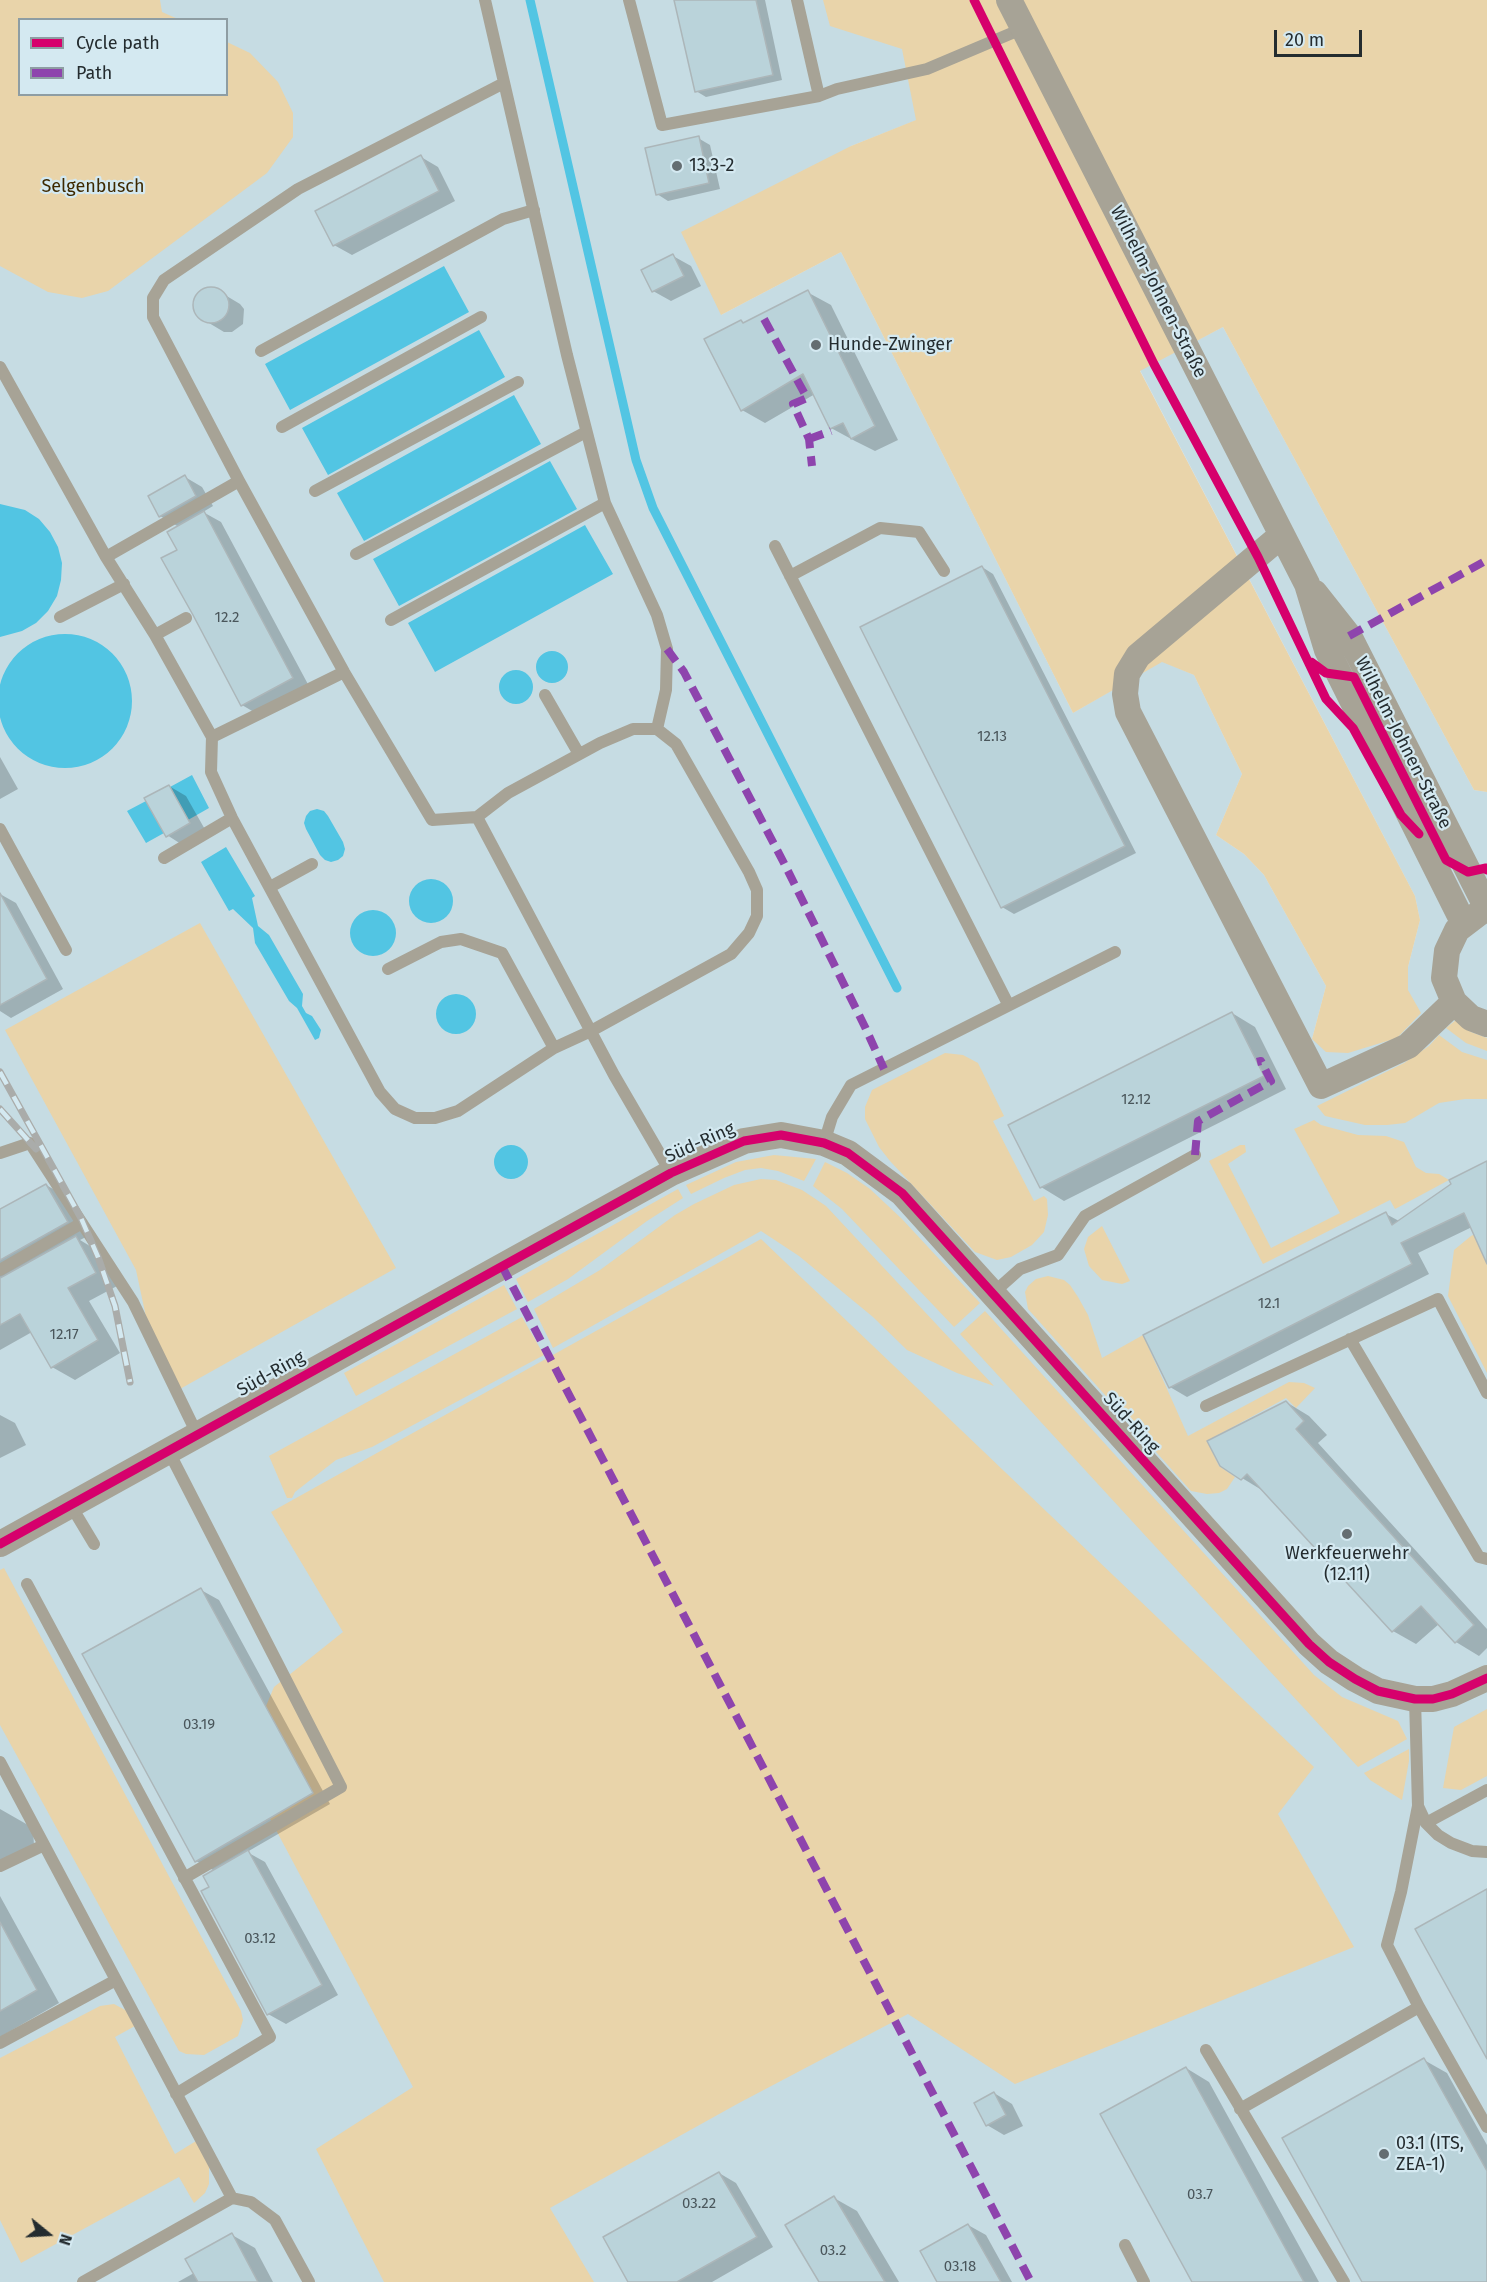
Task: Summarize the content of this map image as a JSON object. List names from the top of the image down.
{
  "streets": {
    "street": ["Wilhelm-Johnen-Straße", "Süd-Ring"]
  },
  "parks": ["Selgenbusch"],
  "places": [
    "13.3-2",
    "Hunde-Zwinger",
    "Werkfeuerwehr (12.11)",
    "03.1 (ITS, ZEA-1)"
  ],
  "house_numbers": [
    "12.2",
    "12.13",
    "12.12",
    "12.1",
    "12.17",
    "03.19",
    "03.12",
    "03.7",
    "03.22",
    "03.2",
    "03.18"
  ],
  "legend": ["Cycle path", "Path"],
  "scale_bar": "20 m",
  "north": "right"
}
